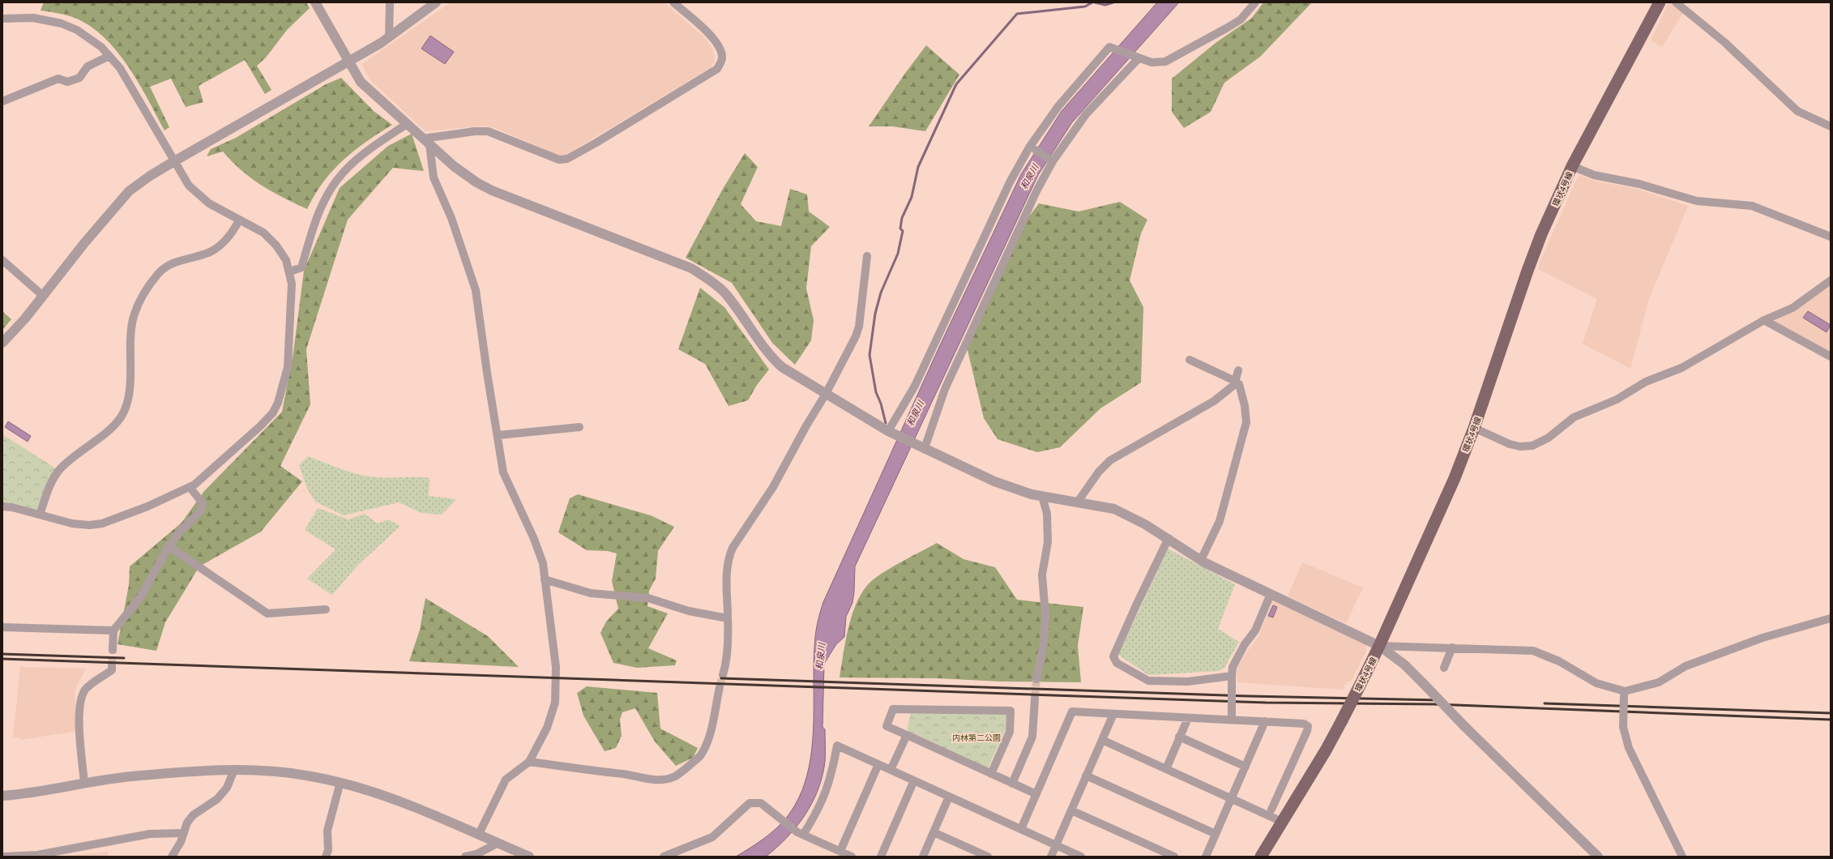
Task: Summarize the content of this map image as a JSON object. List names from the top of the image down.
{
  "streets": {
    "main road": ["環状4号線"]
  },
  "water": ["和泉川"],
  "parks": ["内林第二公園"]
}
